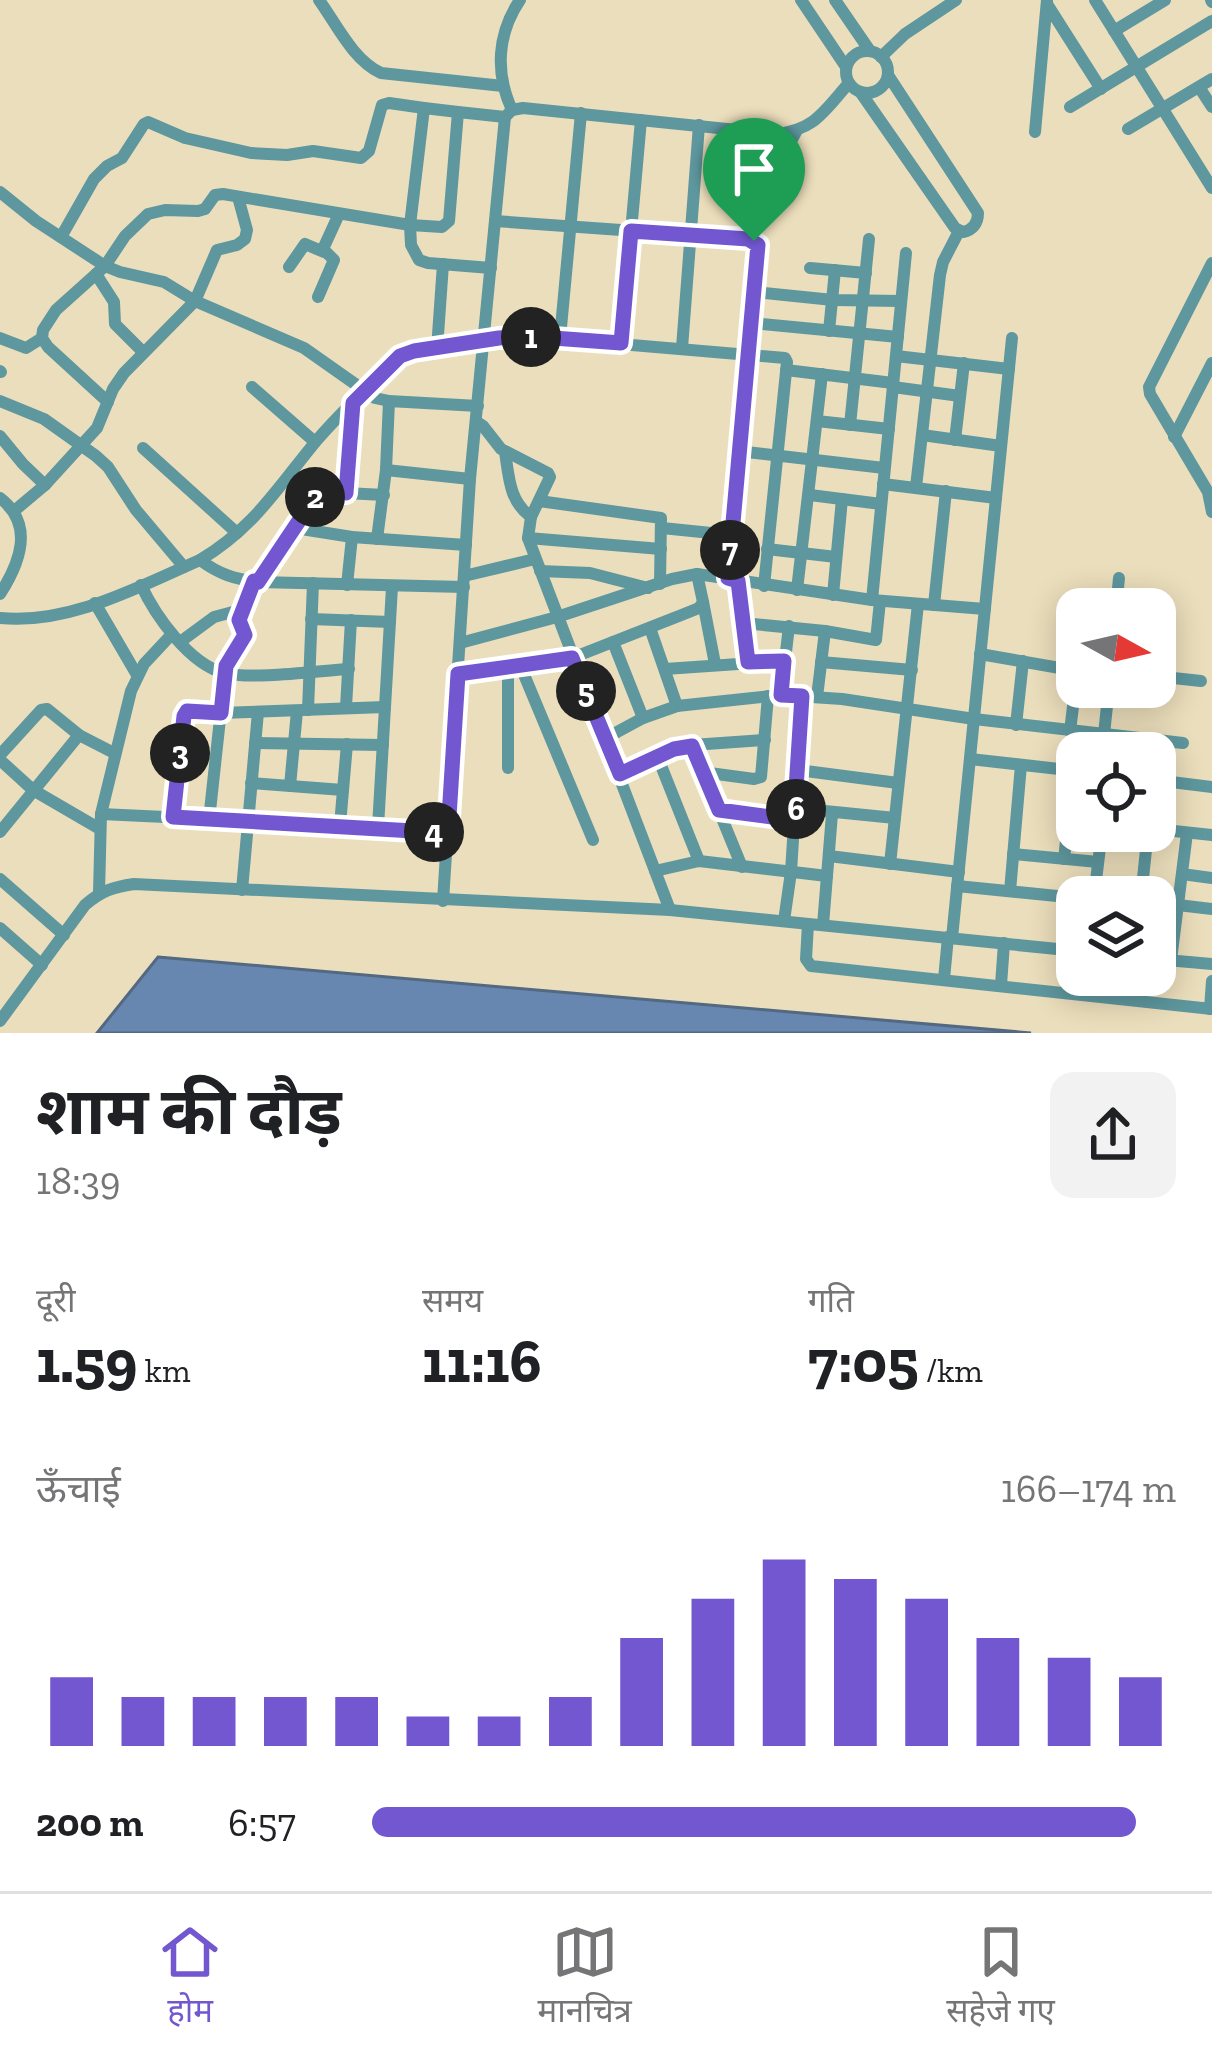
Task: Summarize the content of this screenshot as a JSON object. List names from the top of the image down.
{
  "north": "right",
  "page": {
    "pins": [
      "1",
      "2",
      "7",
      "5",
      "3",
      "6",
      "4"
    ],
    "heading": ["शाम की दौड़", "18:39"],
    "stats": [
      ["दूरी", "1.59 km"],
      ["समय", "11:16"],
      ["गति", "7:05 /km"]
    ],
    "chart": ["ऊँचाई", "166–174 m"],
    "list": [
      {
        "name": "200 m",
        "note": "6:57"
      }
    ],
    "tabs": ["होम", "मानचित्र", "सहेजे गए"]
  }
}
